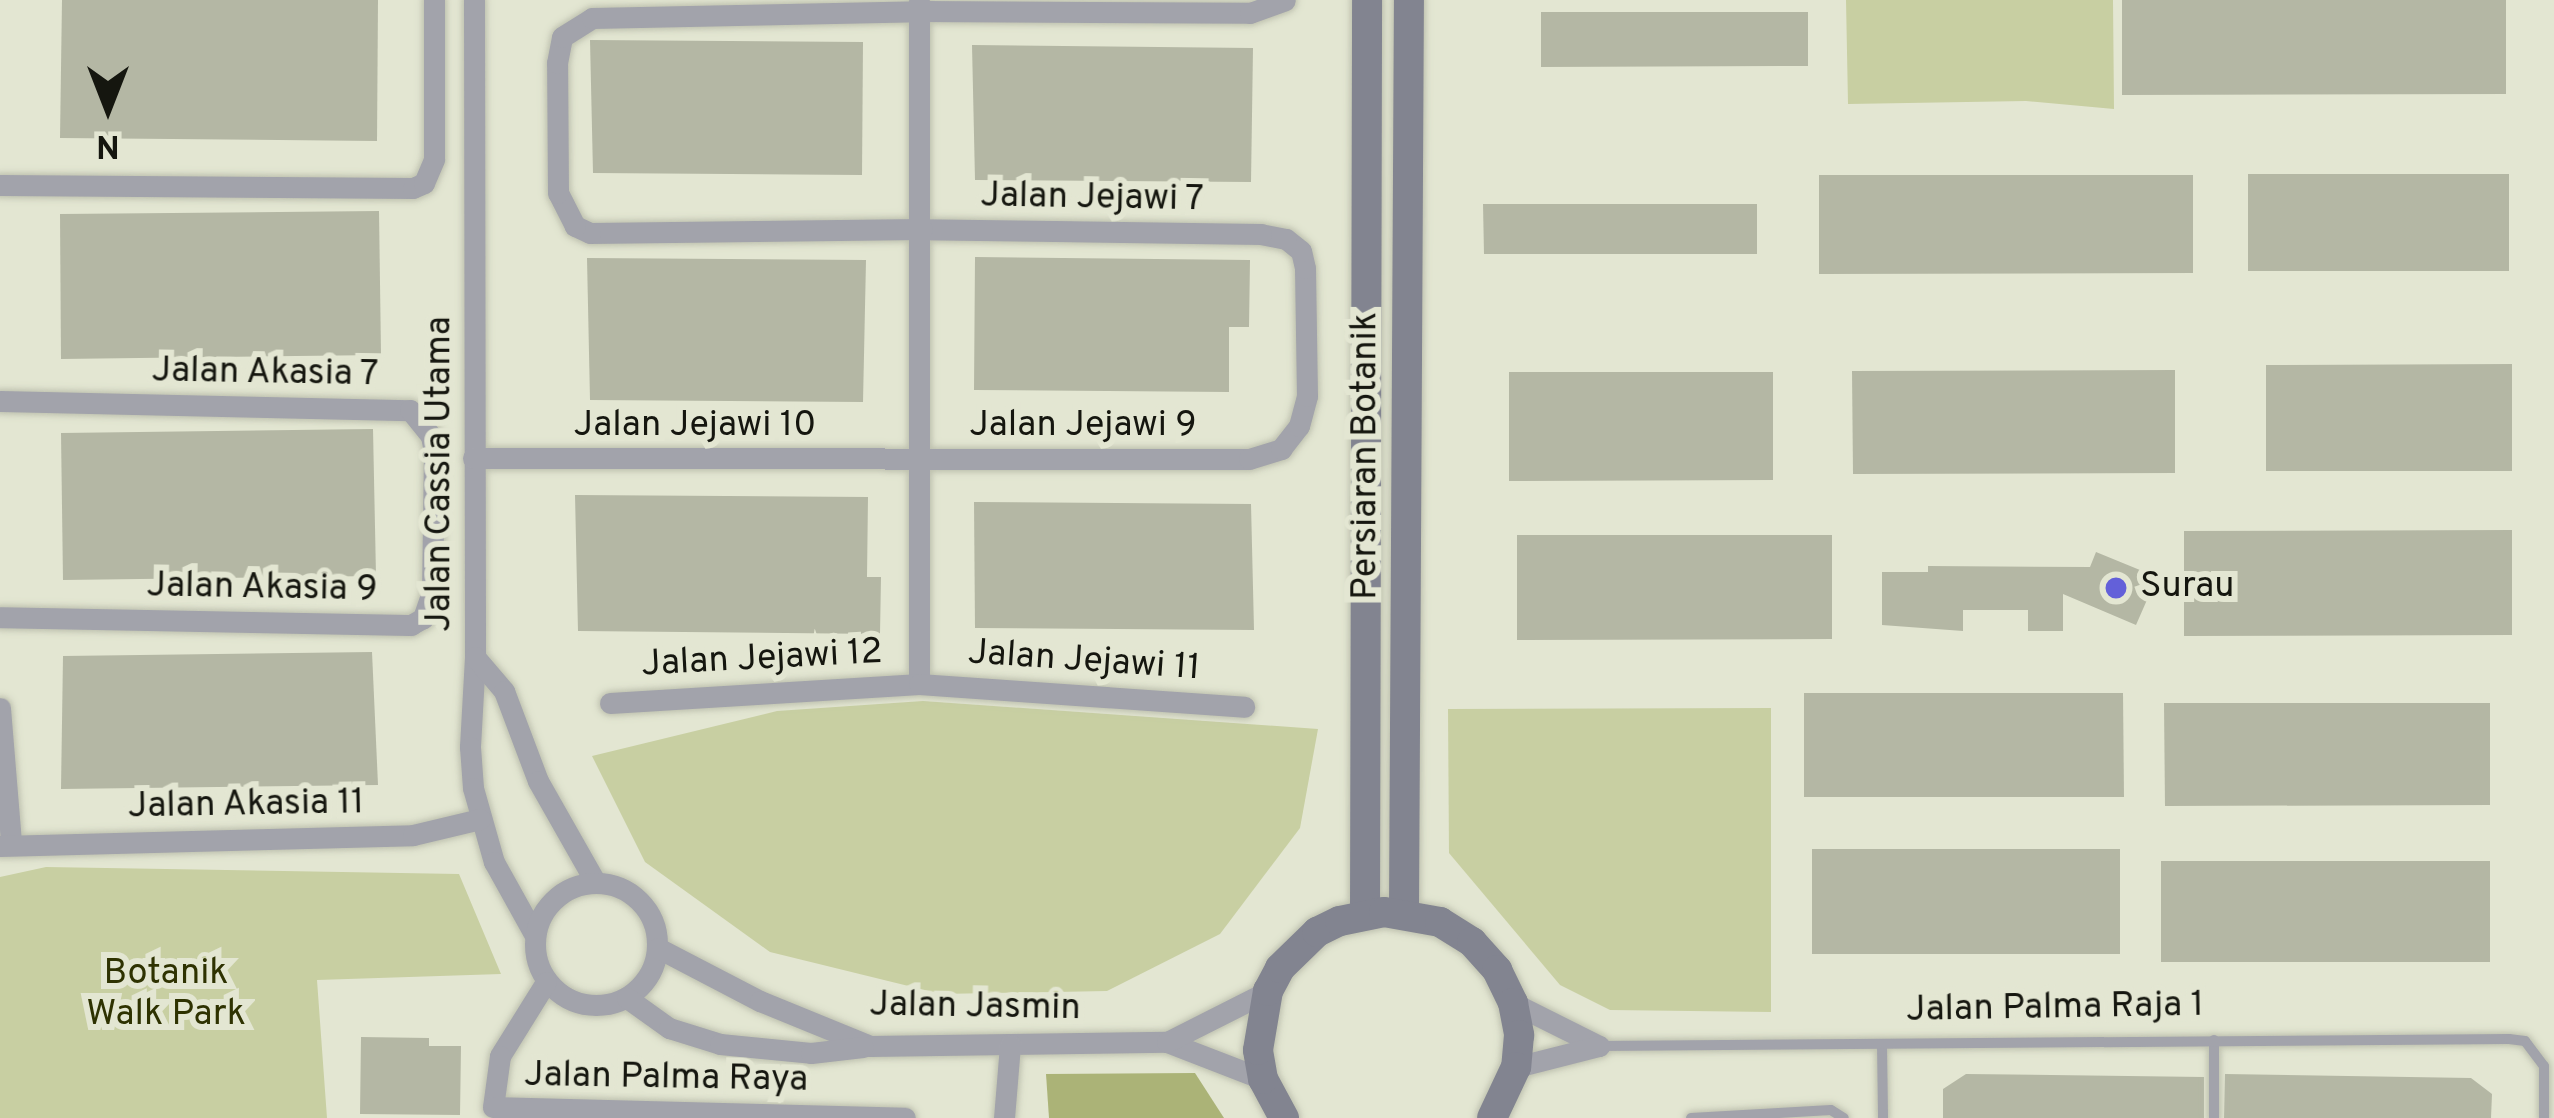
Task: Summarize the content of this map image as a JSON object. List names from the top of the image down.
{
  "streets": {
    "main road": ["Persiaran Botanik"],
    "street": [
      "Jalan Jejawi 7",
      "Jalan Akasia 7",
      "Jalan Jejawi 10",
      "Jalan Jejawi 9",
      "Jalan Cassia Utama",
      "Jalan Akasia 9",
      "Jalan Jejawi 12",
      "Jalan Jejawi 11",
      "Jalan Akasia 11",
      "Jalan Jasmin",
      "Jalan Palma Raja 1",
      "Jalan Palma Raya"
    ]
  },
  "crossings": [
    ["Jalan Jejawi 7", "Jalan Jejawi 9"],
    ["Jalan Akasia 7", "Jalan Akasia 9"],
    ["Jalan Jejawi 10", "Jalan Jejawi 9"],
    ["Jalan Jejawi 10", "Jalan Cassia Utama"],
    ["Jalan Cassia Utama", "Jalan Akasia 11"],
    ["Jalan Cassia Utama", "Jalan Jasmin"],
    ["Jalan Cassia Utama", "Jalan Palma Raya"],
    ["Jalan Jejawi 12", "Jalan Jejawi 11"],
    ["Jalan Jasmin", "Jalan Palma Raya"]
  ],
  "parks": ["Botanik Walk Park"],
  "places": ["Surau"],
  "north": "bottom"
}
